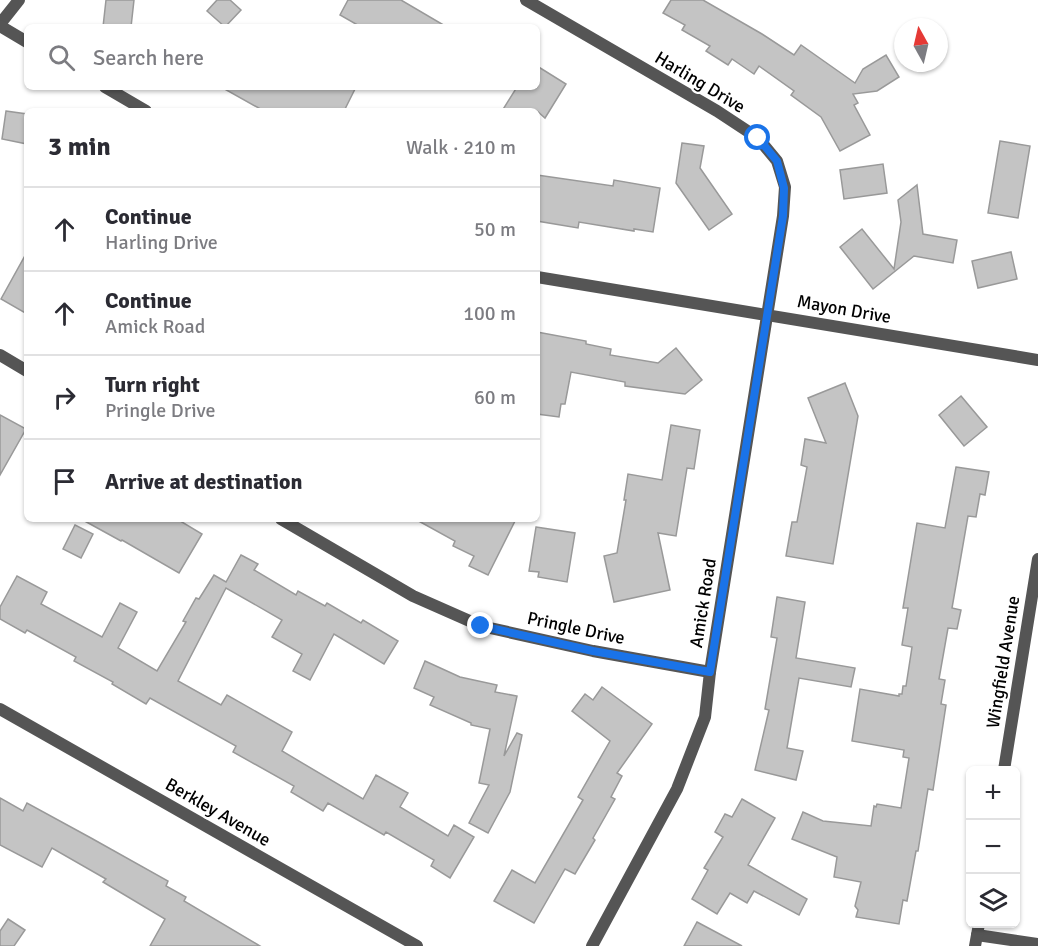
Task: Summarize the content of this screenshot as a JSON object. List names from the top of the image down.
{
  "streets": {
    "street": [
      "Harling Drive",
      "Mayon Drive",
      "Amick Road",
      "Pringle Drive",
      "Wingfield Avenue",
      "Berkley Avenue"
    ]
  },
  "crossings": [
    ["Harling Drive", "Mayon Drive"],
    ["Harling Drive", "Amick Road"],
    ["Mayon Drive", "Amick Road"],
    ["Amick Road", "Pringle Drive"]
  ],
  "north": "top",
  "page": {
    "search": "Search here",
    "heading": ["3 min", "Walk · 210 m"],
    "list": [
      ["Continue", "Harling Drive", "50 m"],
      ["Continue", "Amick Road", "100 m"],
      ["Turn right", "Pringle Drive", "60 m"],
      "Arrive at destination"
    ],
    "map_buttons": ["+", "−"]
  }
}
